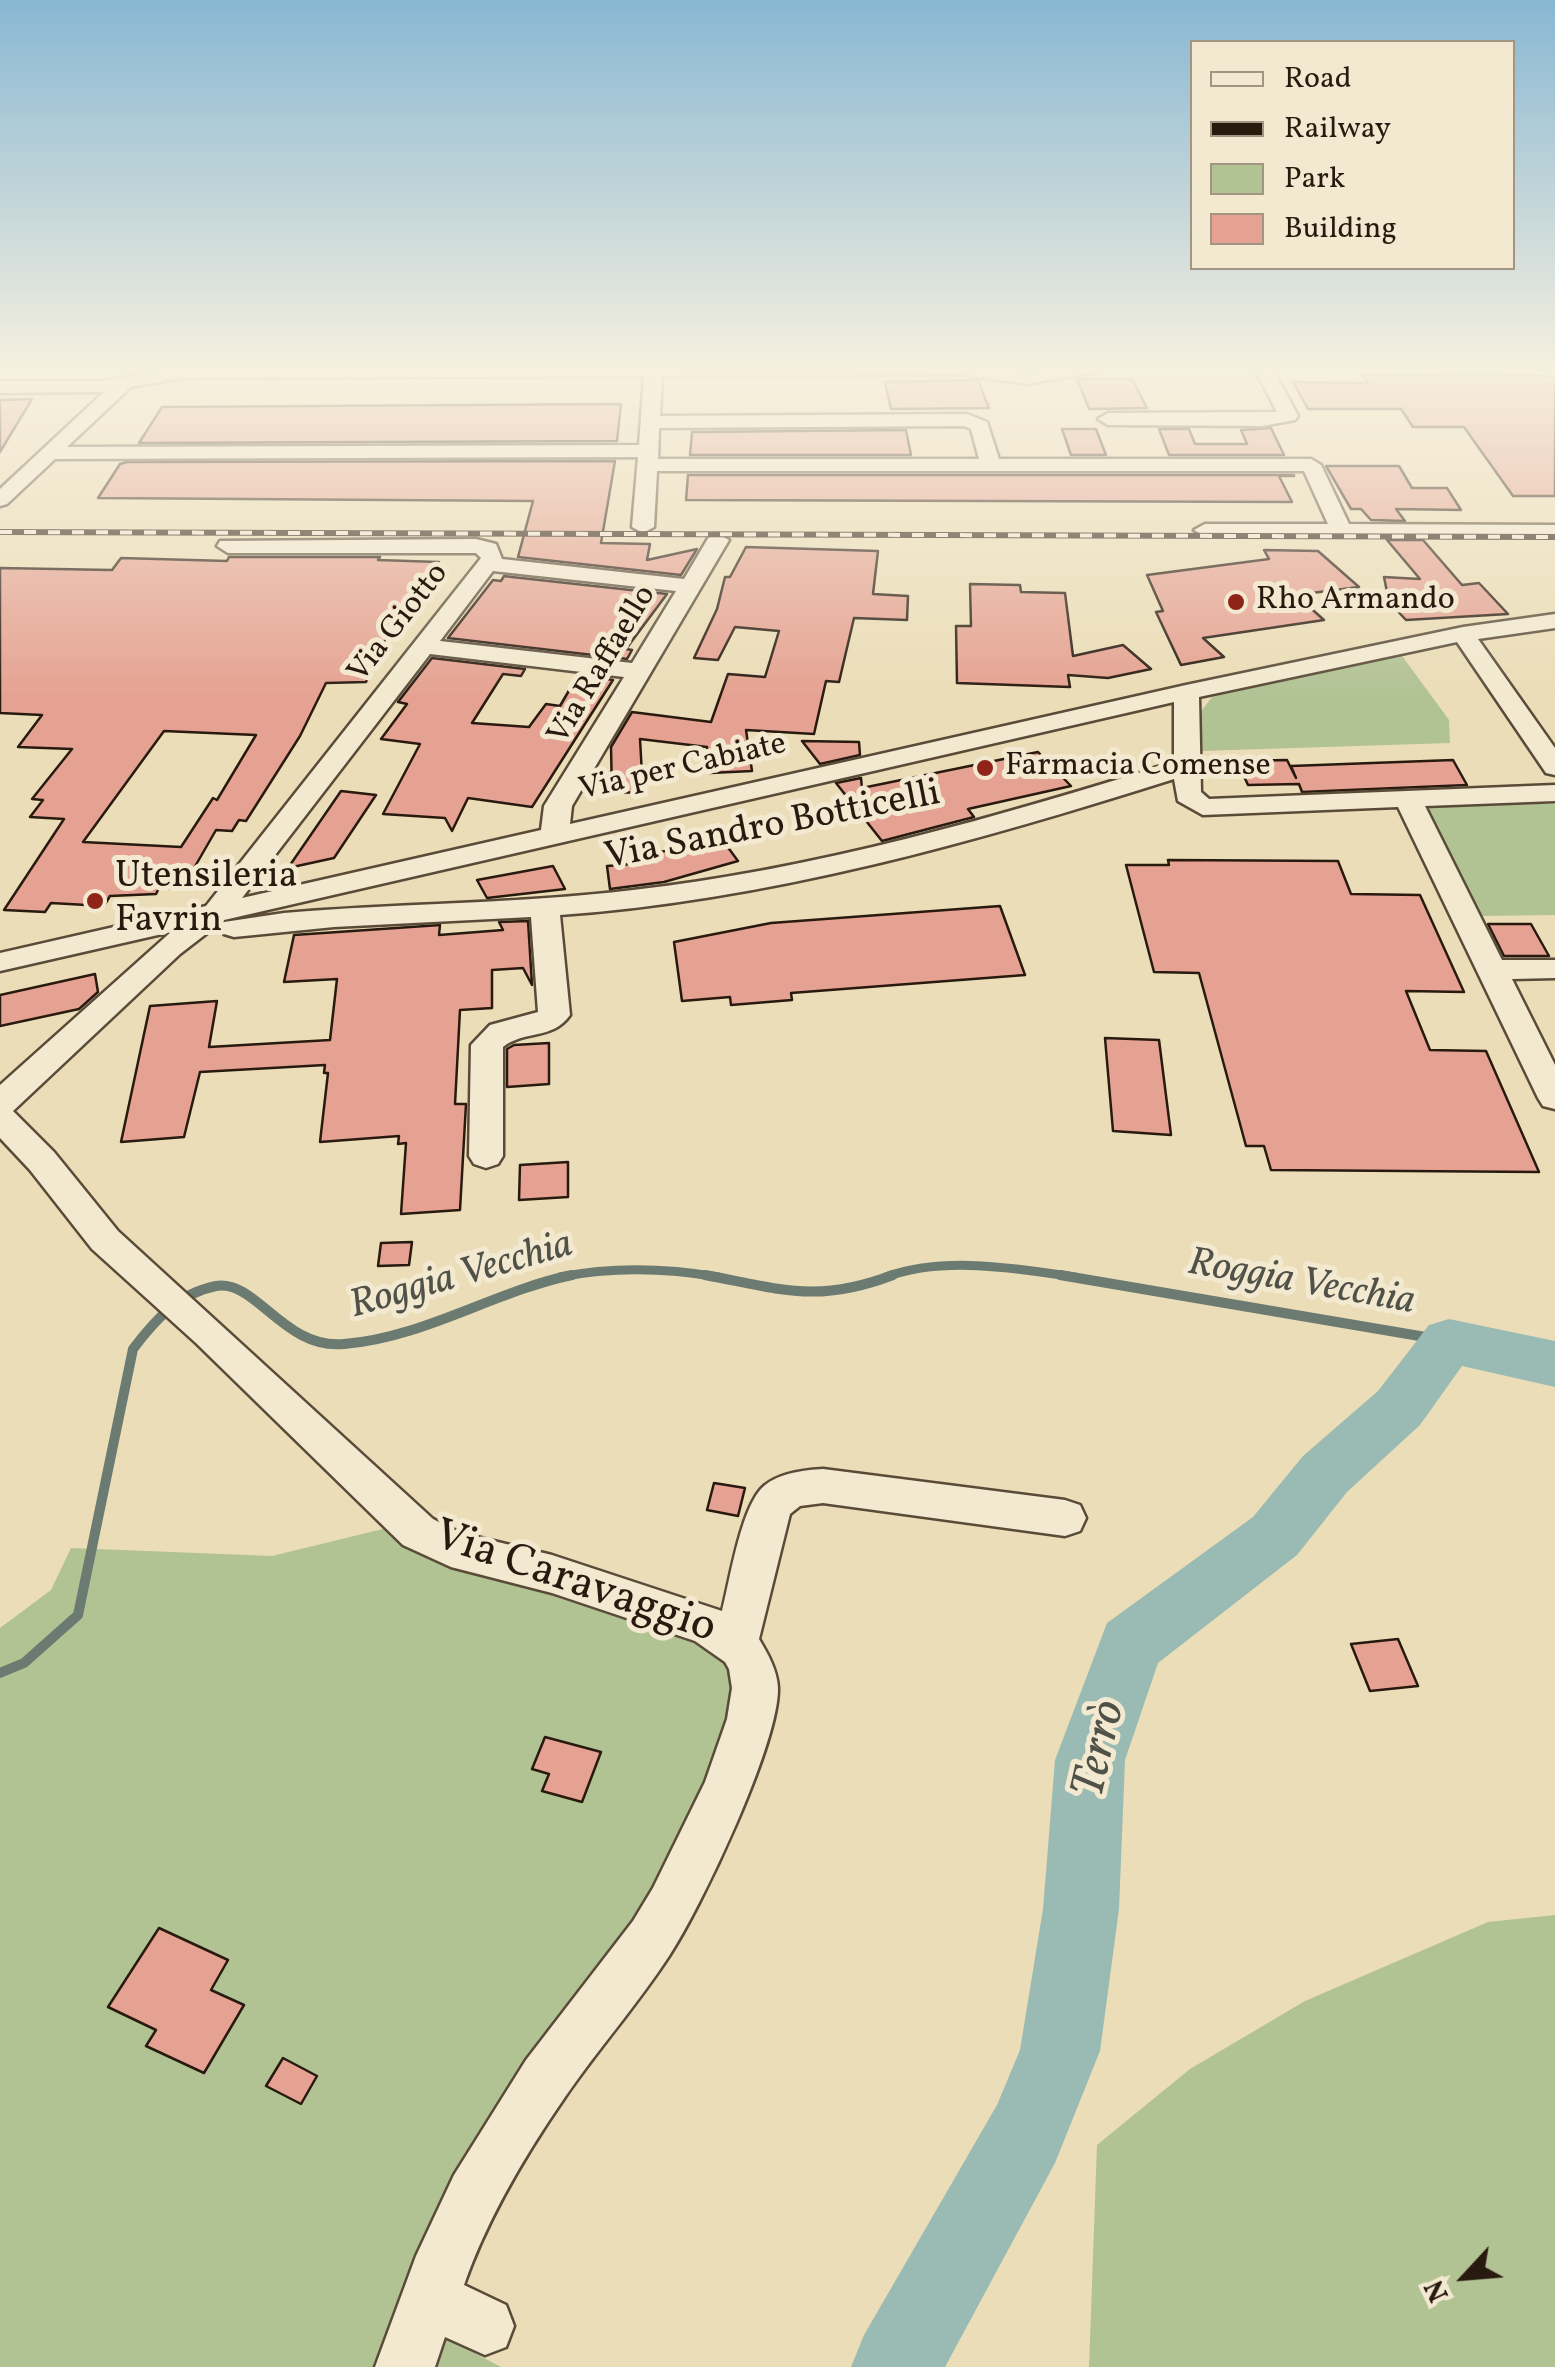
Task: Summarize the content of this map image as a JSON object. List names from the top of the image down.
{
  "streets": {
    "street": [
      "Via Giotto",
      "Via Raffaello",
      "Via per Cabiate",
      "Via Sandro Botticelli",
      "Via Caravaggio"
    ]
  },
  "crossings": [
    ["Via Giotto", "Via per Cabiate"],
    ["Via Giotto", "Via Sandro Botticelli"],
    ["Via Raffaello", "Via per Cabiate"]
  ],
  "water": ["Roggia Vecchia", "Terrò"],
  "places": ["Rho Armando", "Farmacia Comense", "Utensileria Favrin"],
  "legend": [
    "Road",
    "Railway",
    "Park",
    "Building"
  ],
  "north": "bottom left"
}
